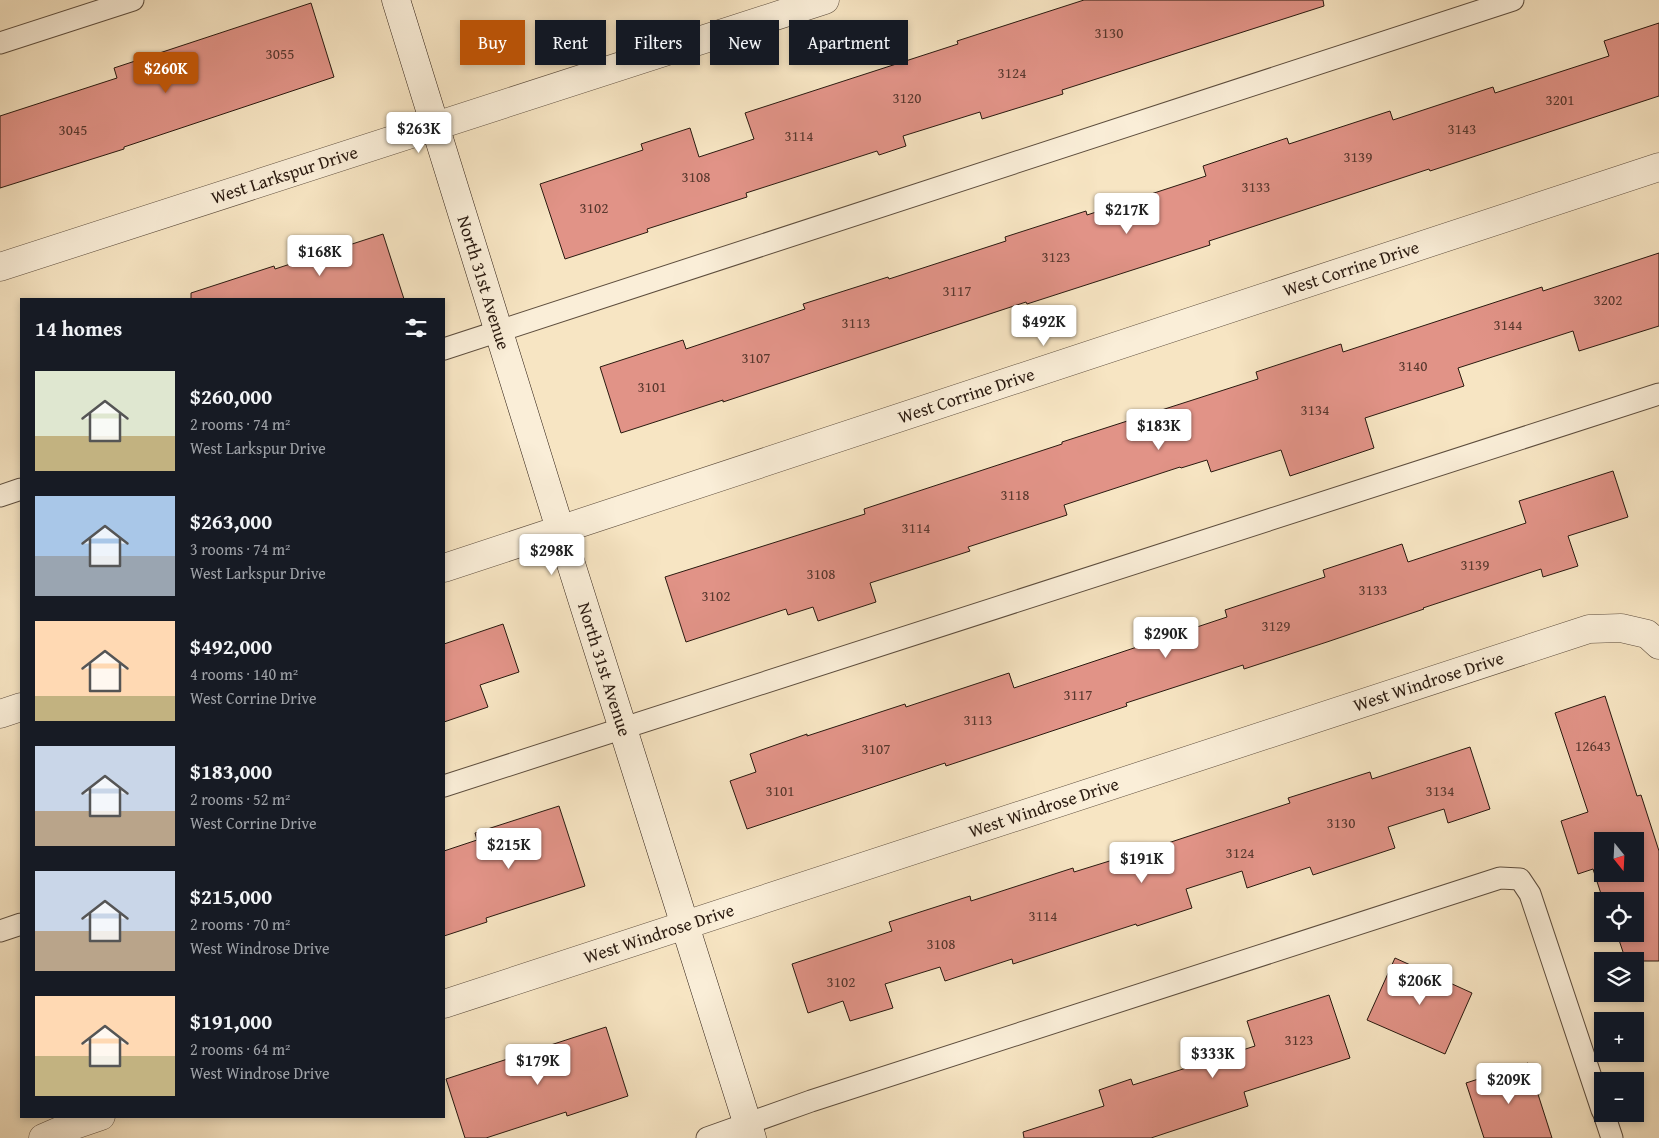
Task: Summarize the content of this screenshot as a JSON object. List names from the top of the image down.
{
  "streets": {
    "street": [
      "West Larkspur Drive",
      "West Corrine Drive",
      "North 31st Avenue",
      "West Windrose Drive"
    ]
  },
  "crossings": [
    ["West Larkspur Drive", "North 31st Avenue"],
    ["West Corrine Drive", "North 31st Avenue"],
    ["North 31st Avenue", "West Windrose Drive"]
  ],
  "house_numbers": [
    "3130",
    "3055",
    "3124",
    "3120",
    "3201",
    "3143",
    "3045",
    "3114",
    "3139",
    "3108",
    "3133",
    "3102",
    "3123",
    "3117",
    "3202",
    "3113",
    "3144",
    "3107",
    "3140",
    "3101",
    "3134",
    "3118",
    "3114",
    "3139",
    "3108",
    "3133",
    "3102",
    "3129",
    "3117",
    "3113",
    "12643",
    "3107",
    "3101",
    "3134",
    "3130",
    "3124",
    "3114",
    "3108",
    "3102",
    "3123"
  ],
  "north": "bottom",
  "page": {
    "chip": [
      "Buy",
      "Rent",
      "Filters",
      "New",
      "Apartment"
    ],
    "price": [
      "$260K",
      "$263K",
      "$217K",
      "$168K",
      "$492K",
      "$183K",
      "$298K",
      "$290K",
      "$215K",
      "$191K",
      "$206K",
      "$333K",
      "$179K",
      "$209K"
    ],
    "heading": "14 homes",
    "list": [
      {
        "name": "$260,000",
        "note": "2 rooms · 74 m² · West Larkspur Drive"
      },
      {
        "name": "$263,000",
        "note": "3 rooms · 74 m² · West Larkspur Drive"
      },
      {
        "name": "$492,000",
        "note": "4 rooms · 140 m² · West Corrine Drive"
      },
      {
        "name": "$183,000",
        "note": "2 rooms · 52 m² · West Corrine Drive"
      },
      {
        "name": "$215,000",
        "note": "2 rooms · 70 m² · West Windrose Drive"
      },
      {
        "name": "$191,000",
        "note": "2 rooms · 64 m² · West Windrose Drive"
      }
    ],
    "map_buttons": ["+", "−"]
  }
}
